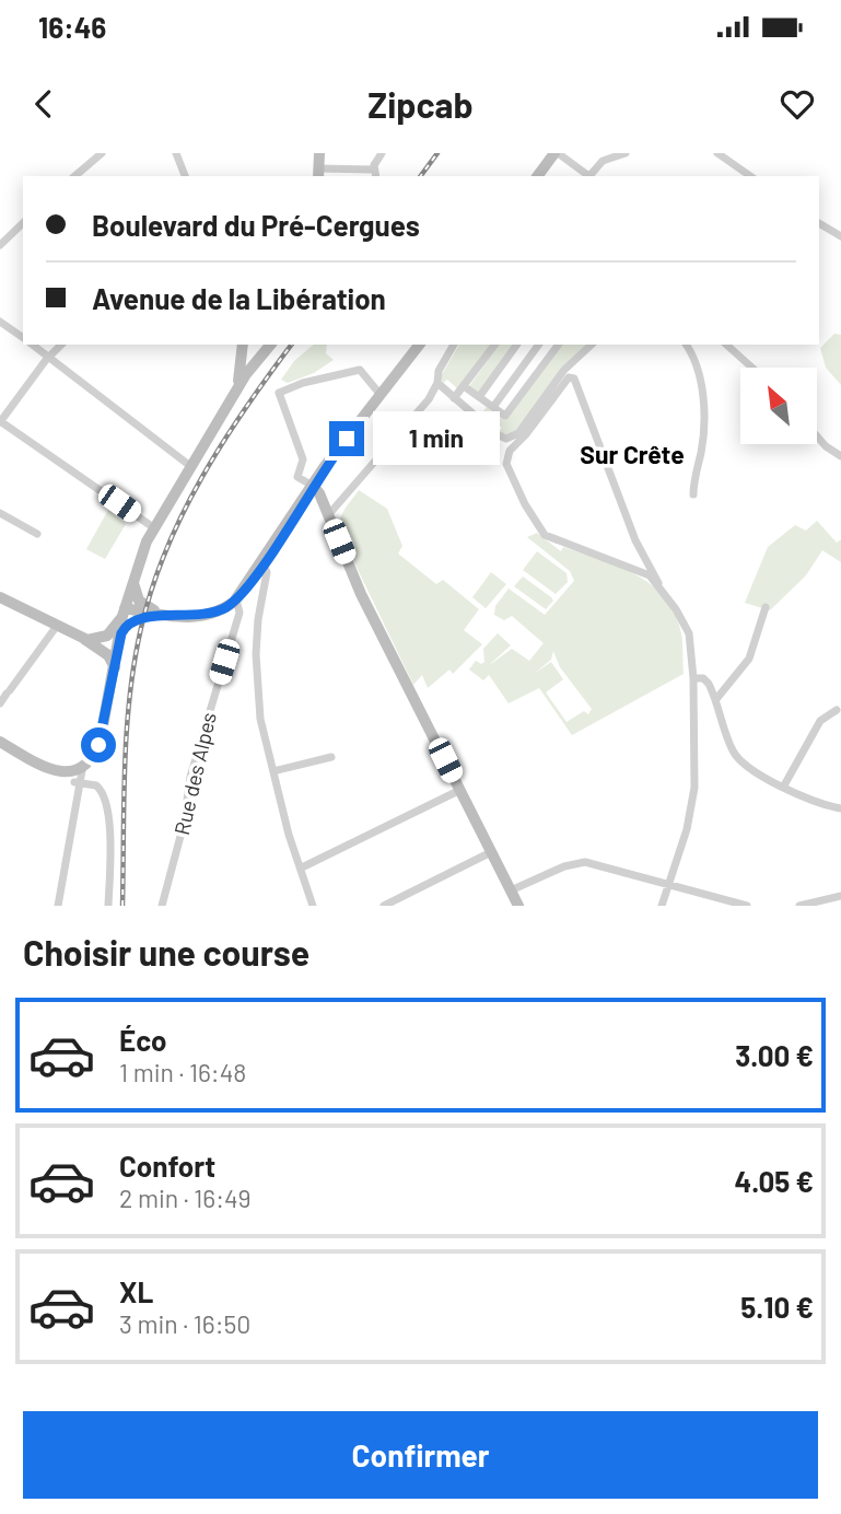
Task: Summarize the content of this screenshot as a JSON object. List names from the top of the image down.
{
  "streets": {
    "street": ["Rue des Alpes"]
  },
  "districts": ["Sur Crête"],
  "north": "top left",
  "page": {
    "status": "16:46",
    "header": "Zipcab",
    "banner": ["Boulevard du Pré-Cergues", "Avenue de la Libération"],
    "bubble": "1 min",
    "heading": "Choisir une course",
    "list": [
      {
        "name": "Éco",
        "note": "1 min · 16:48",
        "value": "3.00 €"
      },
      {
        "name": "Confort",
        "note": "2 min · 16:49",
        "value": "4.05 €"
      },
      {
        "name": "XL",
        "note": "3 min · 16:50",
        "value": "5.10 €"
      }
    ],
    "buttons": "Confirmer"
  }
}
